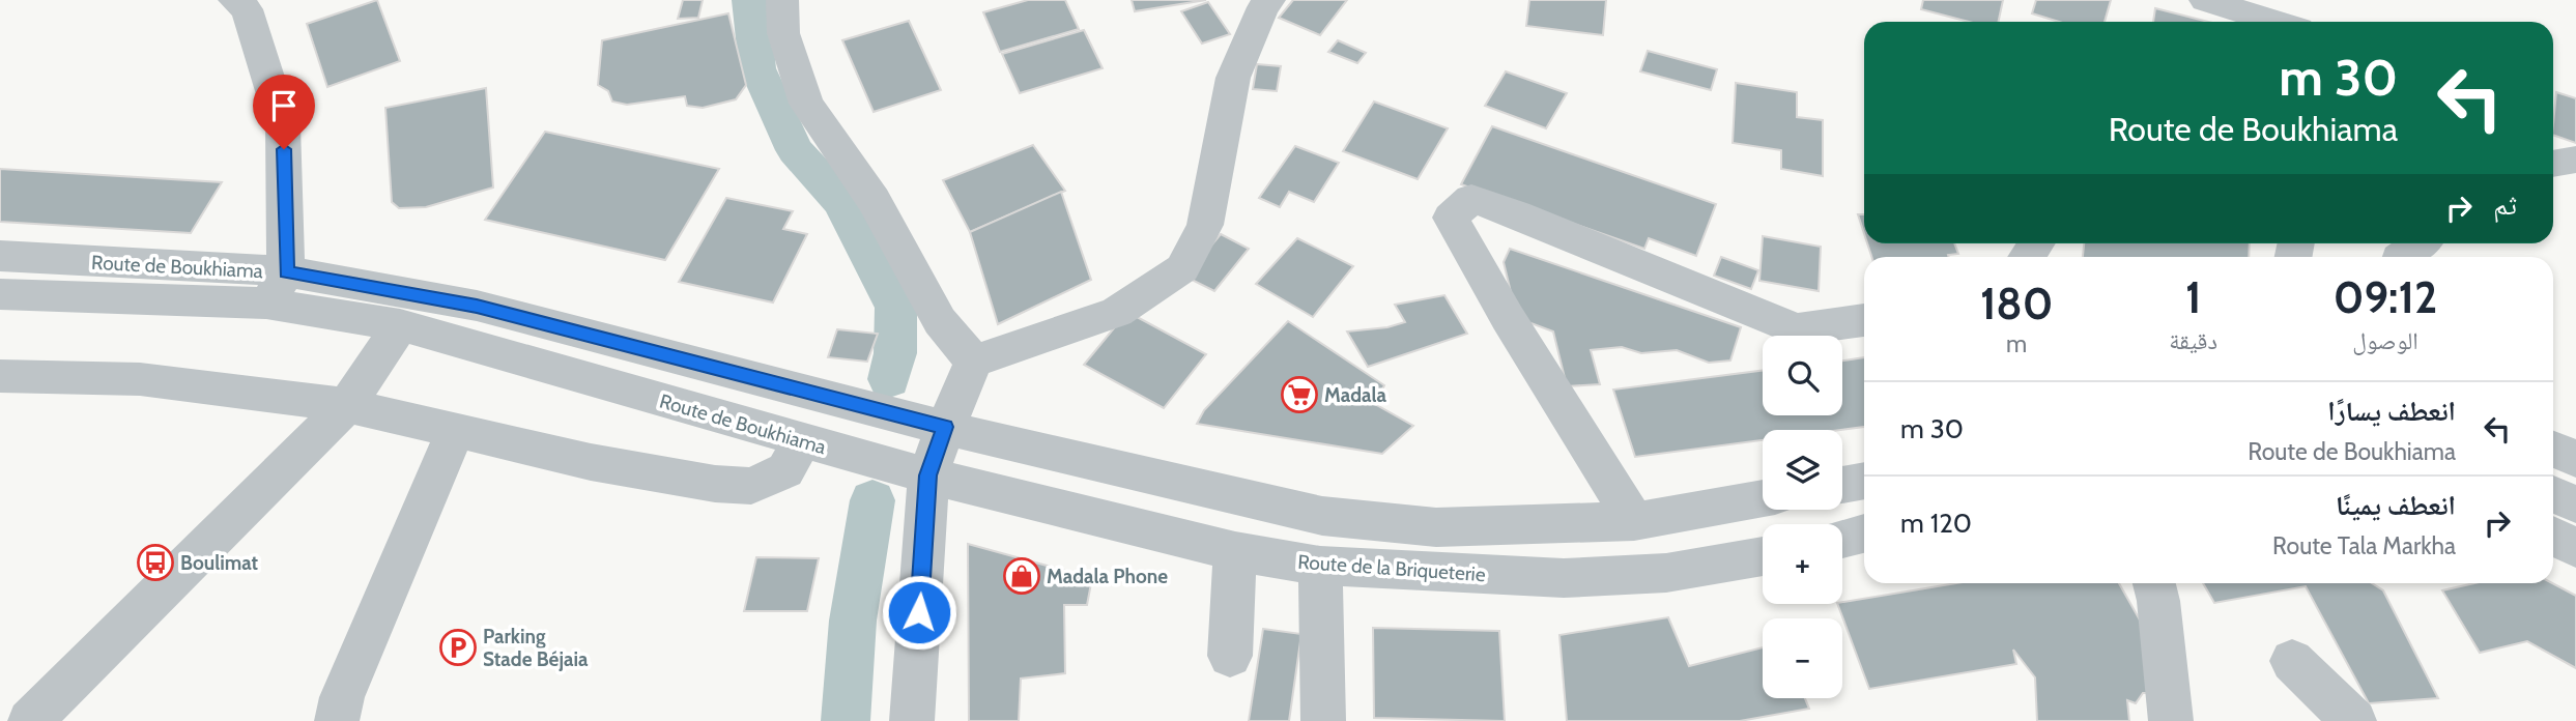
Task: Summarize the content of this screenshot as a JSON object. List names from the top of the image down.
{
  "streets": {
    "street": ["Route de Boukhiama", "Route de la Briqueterie"]
  },
  "crossings": [
    ["Route de Boukhiama", "Route de la Briqueterie"]
  ],
  "places": {
    "supermarket": ["Madala"],
    "bus stop": ["Boulimat"],
    "shop": ["Madala Phone"],
    "parking": ["Parking Stade Béjaia"]
  },
  "page": {
    "turn": ["30 m", "Route de Boukhiama"],
    "then": "ثم",
    "eta": [
      "09:12",
      "الوصول",
      "1",
      "دقيقة",
      "180",
      "m"
    ],
    "map_buttons": ["+", "−"],
    "list": [
      {
        "name": "انعطف يسارًا",
        "note": "Route de Boukhiama",
        "value": "30 m"
      },
      {
        "name": "انعطف يمينًا",
        "note": "Route Tala Markha",
        "value": "120 m"
      }
    ]
  }
}
